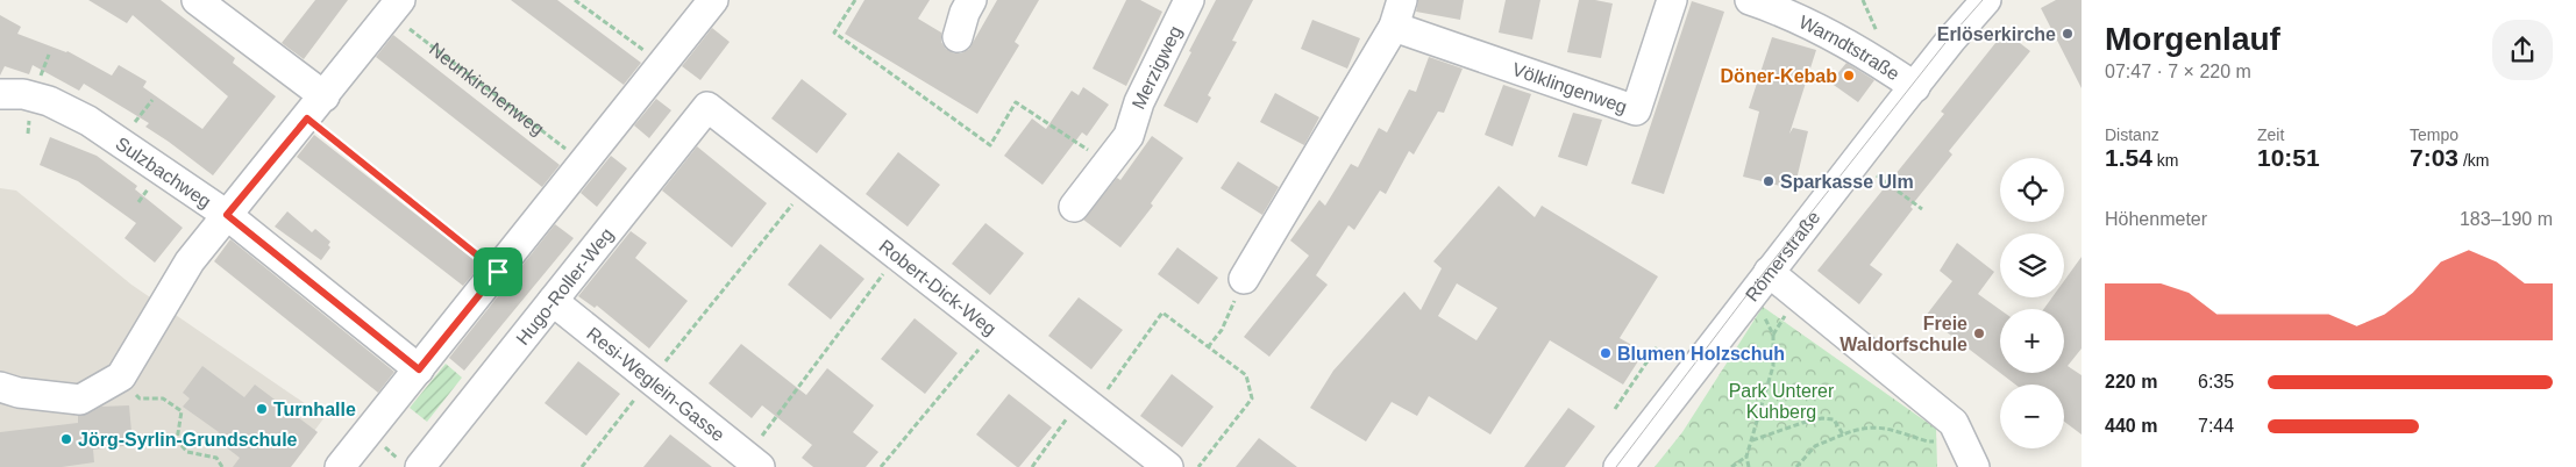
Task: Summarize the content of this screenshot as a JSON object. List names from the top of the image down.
{
  "streets": {
    "street": [
      "Warndtstraße",
      "Merzigweg",
      "Völklingenweg",
      "Sulzbachweg",
      "Römerstraße",
      "Hugo-Roller-Weg",
      "Robert-Dick-Weg",
      "Resi-Weglein-Gasse"
    ],
    "path": ["Neunkirchenweg"]
  },
  "crossings": [
    ["Warndtstraße", "Römerstraße"],
    ["Hugo-Roller-Weg", "Robert-Dick-Weg"],
    ["Hugo-Roller-Weg", "Resi-Weglein-Gasse"]
  ],
  "parks": ["Park Unterer Kuhberg"],
  "places": [
    "Erlöserkirche",
    "Döner-Kebab",
    "Sparkasse Ulm",
    "Freie Waldorfschule",
    "Blumen Holzschuh",
    "Turnhalle",
    "Jörg-Syrlin-Grundschule"
  ],
  "page": {
    "heading": ["Morgenlauf", "07:47 · 7 × 220 m"],
    "stats": [
      ["Distanz", "1.54 km"],
      ["Zeit", "10:51"],
      ["Tempo", "7:03 /km"]
    ],
    "map_buttons": ["+", "−"],
    "chart": ["Höhenmeter", "183–190 m"],
    "list": [
      {
        "name": "220 m",
        "note": "6:35"
      },
      {
        "name": "440 m",
        "note": "7:44"
      }
    ]
  }
}
